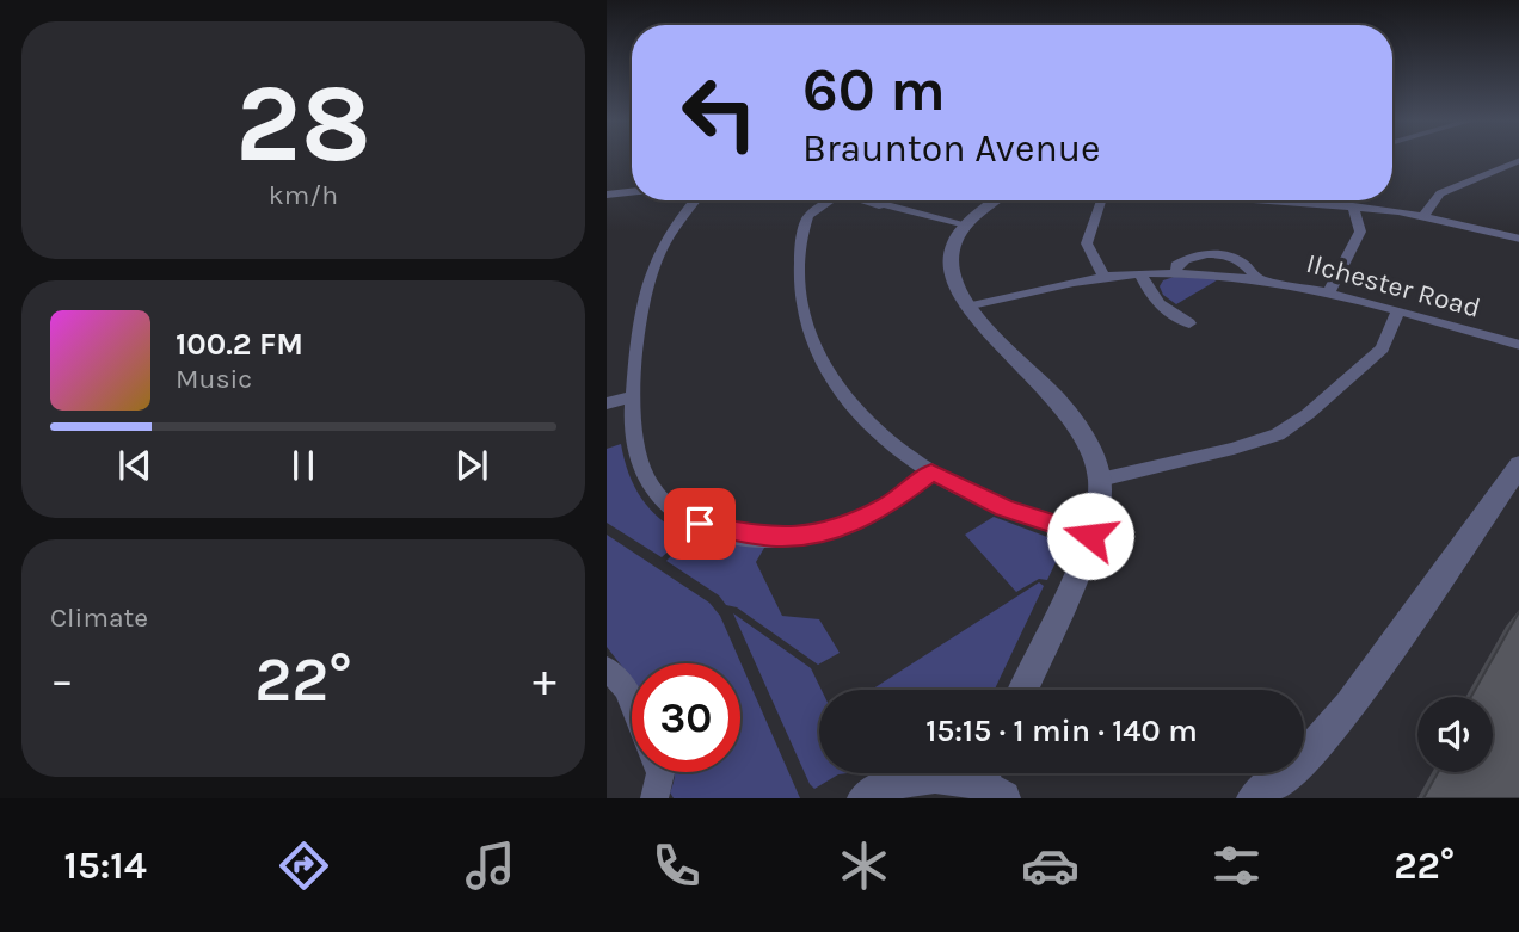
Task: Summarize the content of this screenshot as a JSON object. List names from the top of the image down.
{
  "streets": {
    "street": ["Ilchester Road"]
  },
  "page": {
    "tile": [
      ["28", "km/h"],
      "Climate"
    ],
    "turn": ["60 m", "Braunton Avenue"],
    "song": ["100.2 FM", "Music"],
    "heat": ["−", "22°", "+"],
    "limit": "30",
    "trip": "15:15 · 1 min · 140 m",
    "tabs": ["15:14", "22°"]
  }
}
